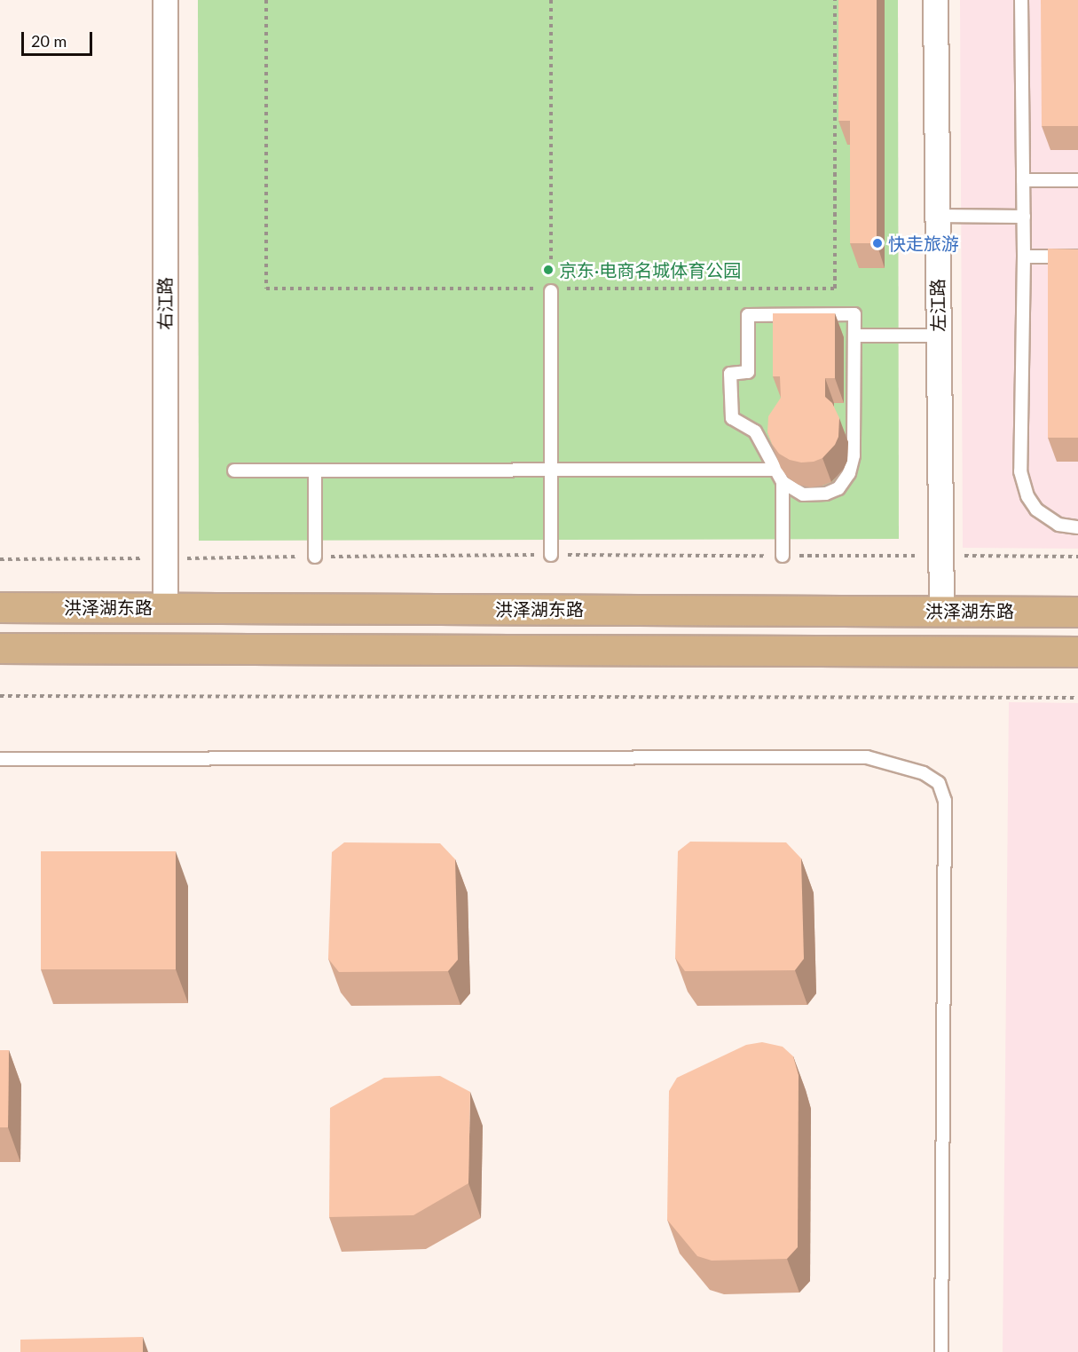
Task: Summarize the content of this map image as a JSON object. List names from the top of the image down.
{
  "streets": {
    "main road": ["洪泽湖东路"],
    "street": ["右江路", "左江路"]
  },
  "crossings": [
    ["右江路", "洪泽湖东路"],
    ["左江路", "洪泽湖东路"]
  ],
  "places": ["快走旅游", "京东·电商名城体育公园"],
  "scale_bar": "20 m"
}
